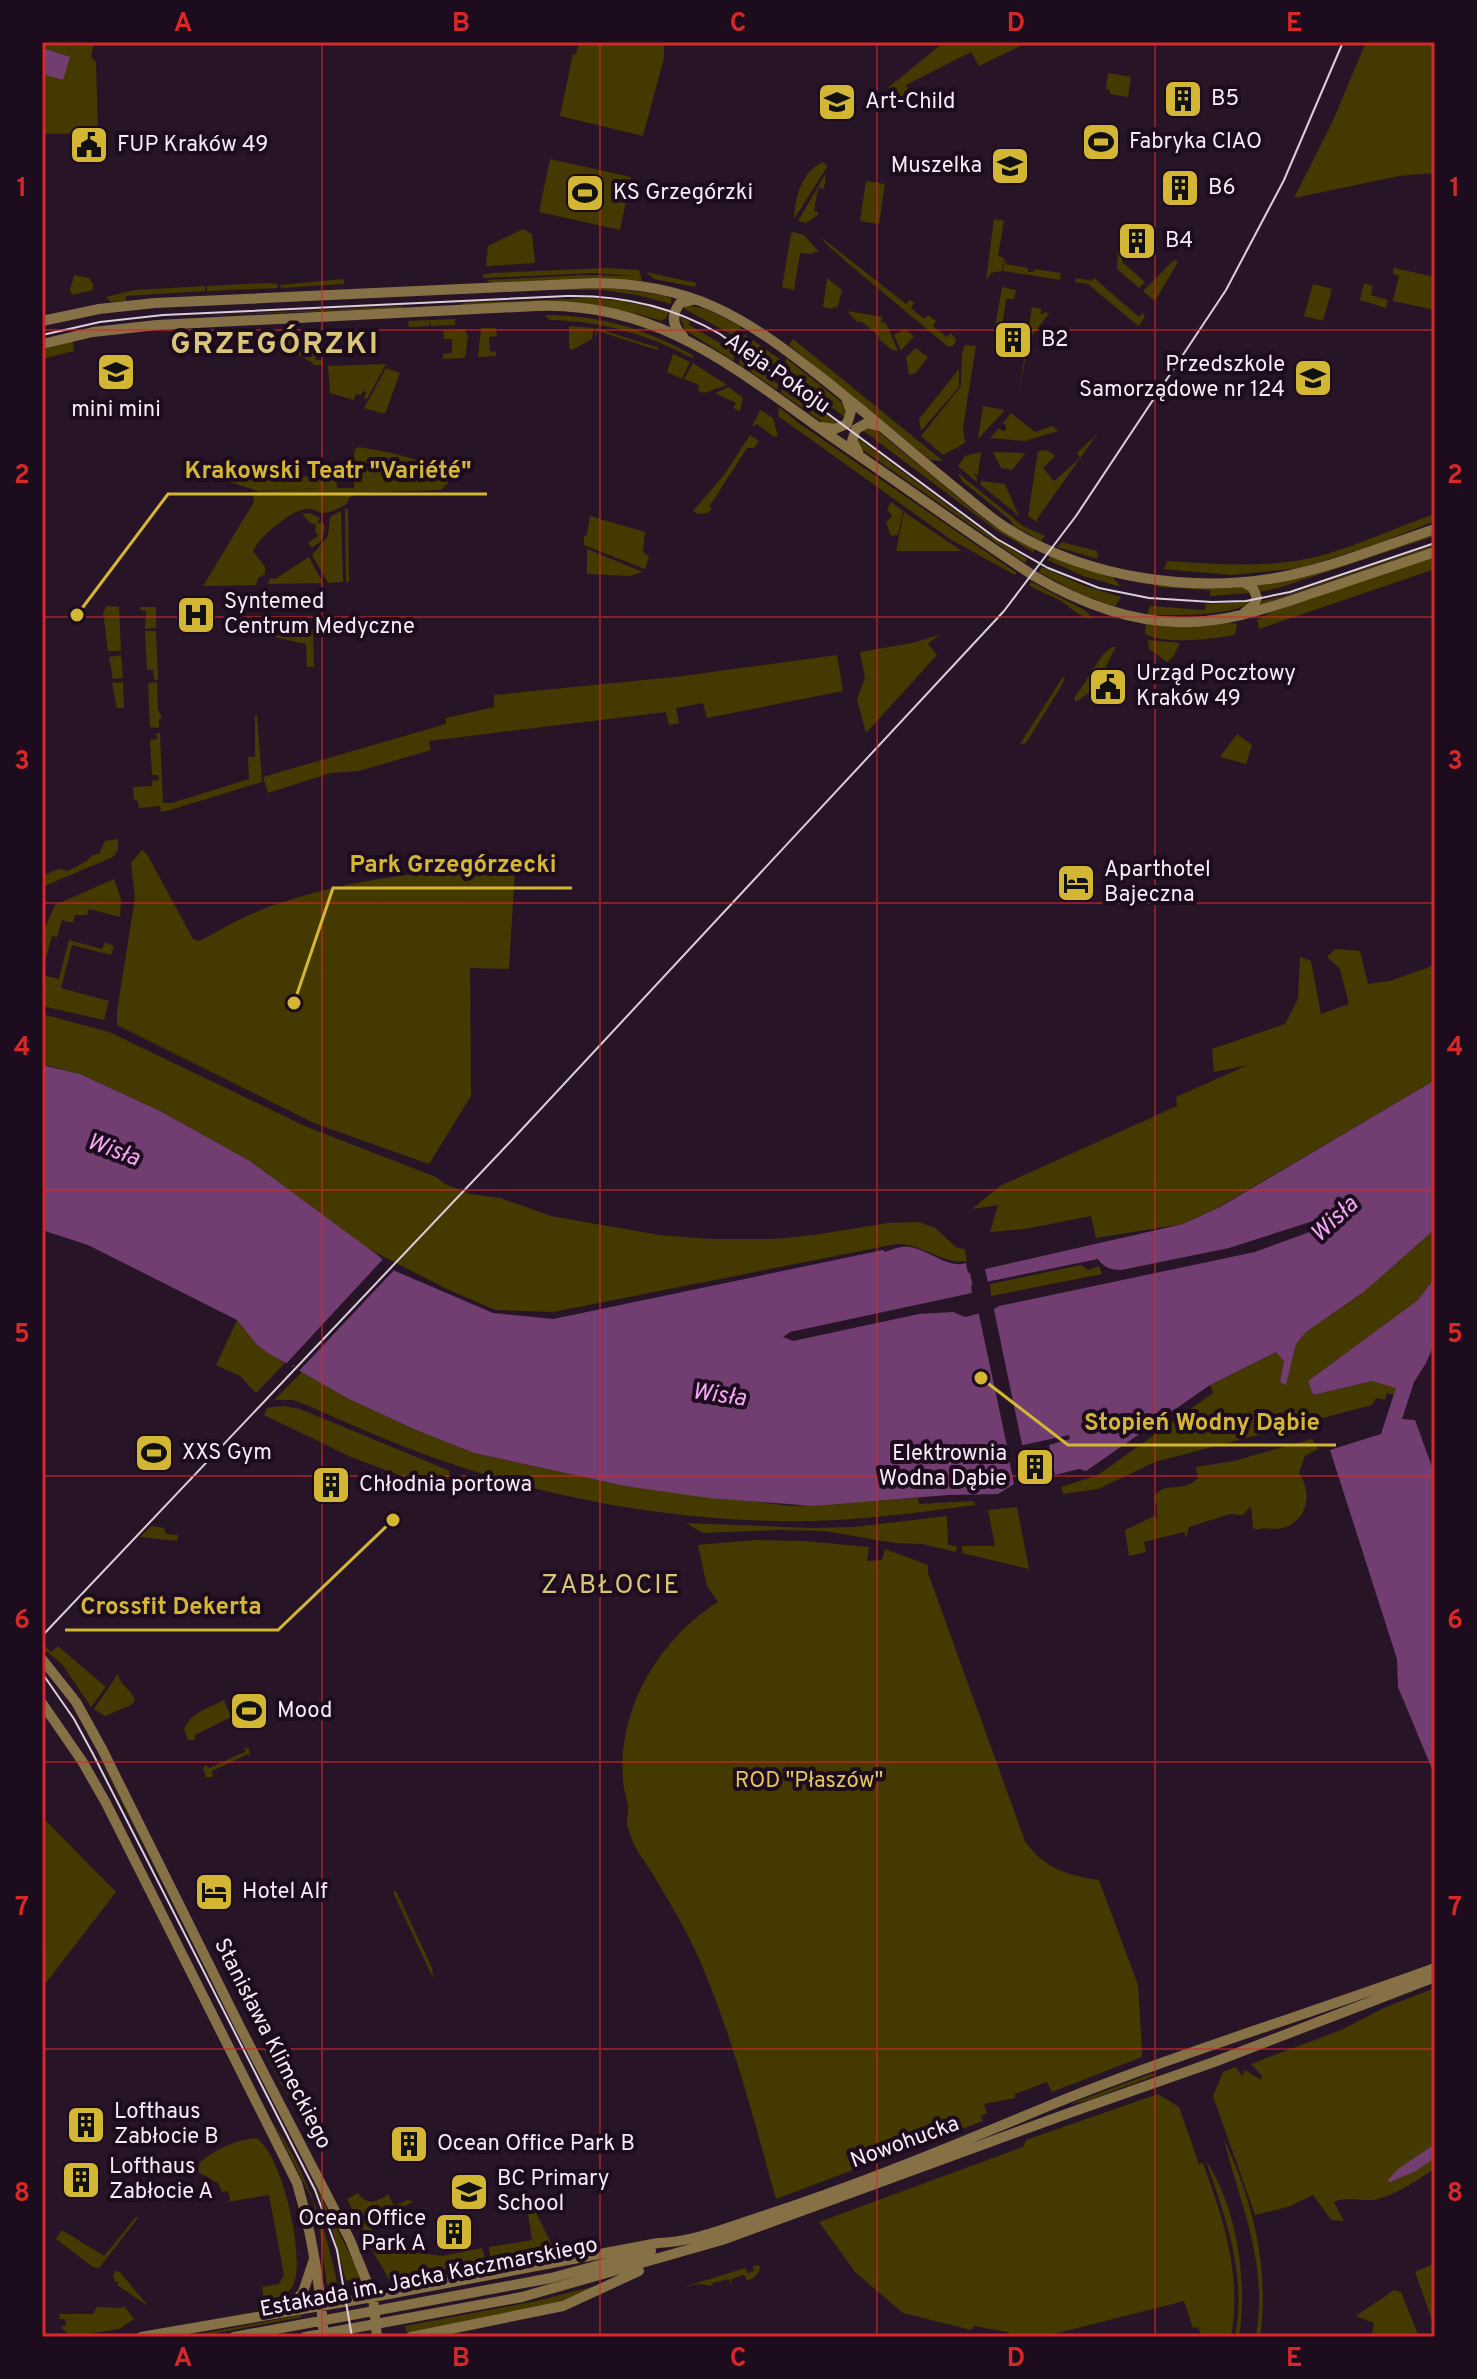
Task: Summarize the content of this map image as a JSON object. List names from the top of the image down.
{
  "streets": {
    "main road": [
      "Aleja Pokoju",
      "Stanisława Klimeckiego",
      "Nowohucka",
      "Estakada im. Jacka Kaczmarskiego"
    ]
  },
  "crossings": [
    ["Stanisława Klimeckiego", "Nowohucka"],
    ["Nowohucka", "Estakada im. Jacka Kaczmarskiego"]
  ],
  "districts": ["GRZEGÓRZKI", "ZABŁOCIE"],
  "water": ["Wisła"],
  "parks": ["ROD \"Płaszów\""],
  "places": {
    "building": [
      "B5",
      "B6",
      "B4",
      "B2",
      "Elektrownia Wodna Dąbie",
      "Chłodnia portowa",
      "Lofthaus Zabłocie B",
      "Ocean Office Park B",
      "Lofthaus Zabłocie A",
      "Ocean Office Park A"
    ],
    "school or university": [
      "Art-Child",
      "Muszelka",
      "mini mini",
      "Przedszkole Samorządowe nr 124",
      "BC Primary School"
    ],
    "sports": [
      "Fabryka CIAO",
      "KS Grzegórzki",
      "XXS Gym",
      "Mood"
    ],
    "public building": ["FUP Kraków 49", "Urząd Pocztowy Kraków 49"],
    "other": [
      "Krakowski Teatr \"Variété\"",
      "Park Grzegórzecki",
      "Stopień Wodny Dąbie",
      "Crossfit Dekerta"
    ],
    "hospital": ["Syntemed Centrum Medyczne"],
    "hotel": ["Aparthotel Bajeczna", "Hotel Alf"]
  },
  "grid": {
    "columns": [
      "A",
      "B",
      "C",
      "D",
      "E"
    ],
    "rows": [
      "1",
      "2",
      "3",
      "4",
      "5",
      "6",
      "7",
      "8"
    ]
  }
}
